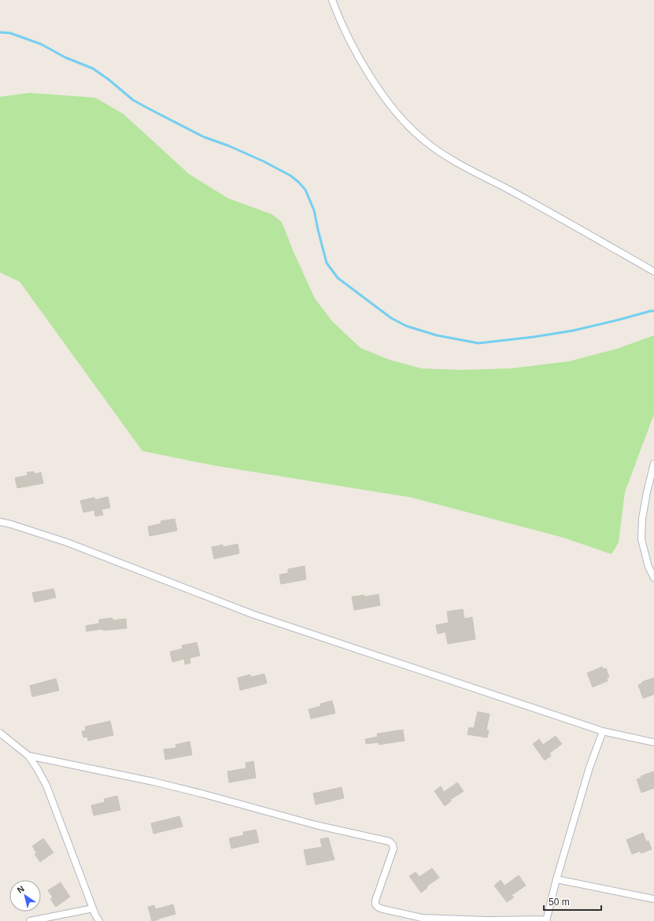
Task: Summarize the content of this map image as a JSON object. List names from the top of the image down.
{
  "scale_bar": "50 m",
  "north": "top left"
}
